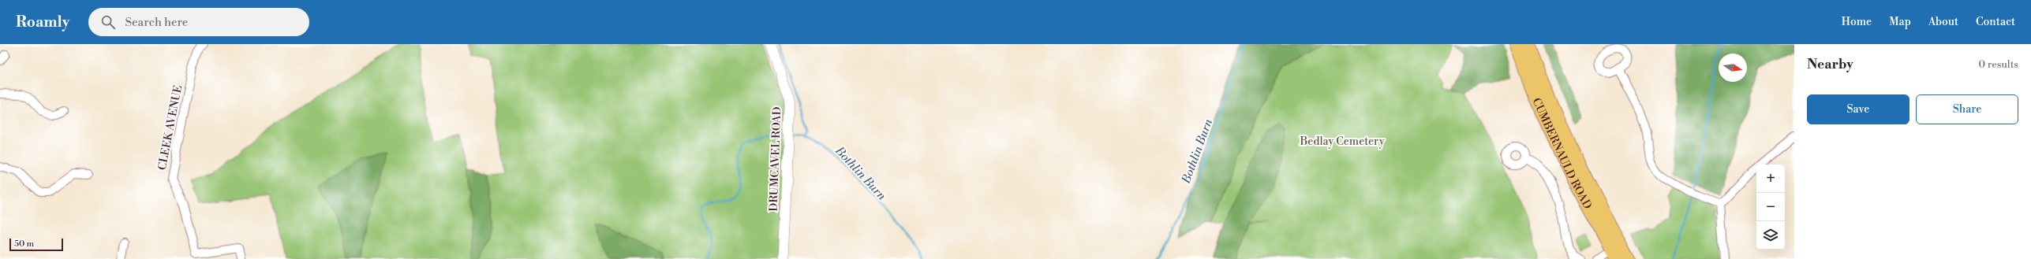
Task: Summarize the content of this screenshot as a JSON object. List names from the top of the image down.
{
  "streets": {
    "main road": ["CUMBERNAULD ROAD"],
    "street": ["CLEEK AVENUE", "DRUMCAVEL ROAD"]
  },
  "water": ["Bothlin Burn"],
  "parks": ["Bedlay Cemetery"],
  "scale_bar": "50 m",
  "north": "right",
  "page": {
    "header": "Roamly",
    "search": "Search here",
    "nav": [
      "Home",
      "Map",
      "About",
      "Contact"
    ],
    "heading": ["Nearby", "0 results"],
    "buttons": ["Save", "Share"],
    "map_buttons": ["+", "−"],
    "scale": "50 m"
  }
}
